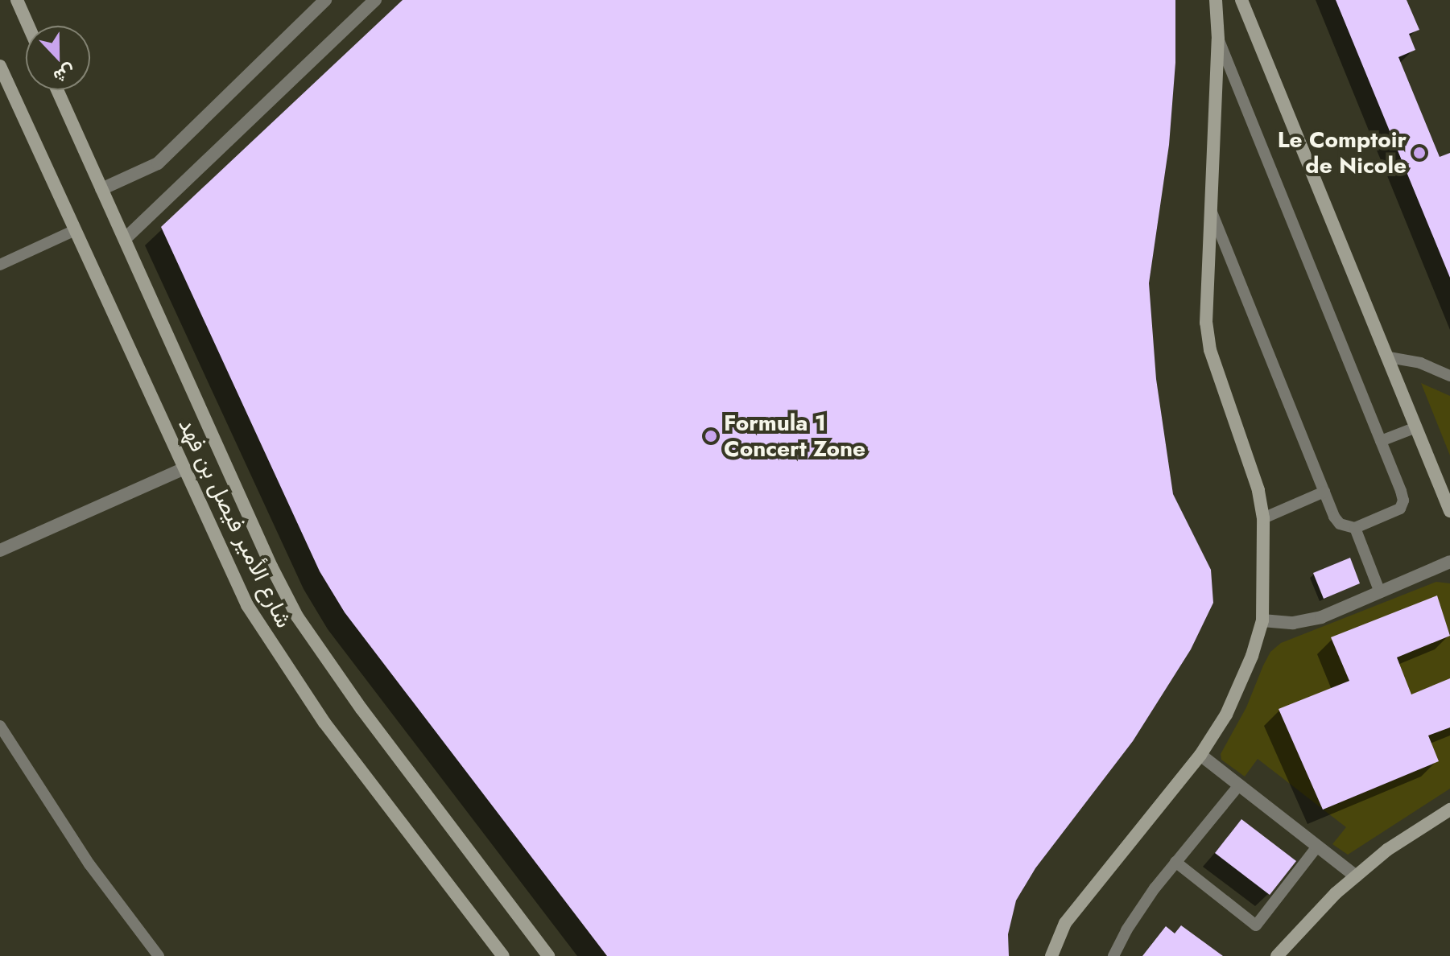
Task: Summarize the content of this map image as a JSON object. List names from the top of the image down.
{
  "streets": {
    "main road": ["شارع الأمير فيصل بن فهد"]
  },
  "places": ["Le Comptoir de Nicole", "Formula 1 Concert Zone"],
  "north": "bottom"
}
